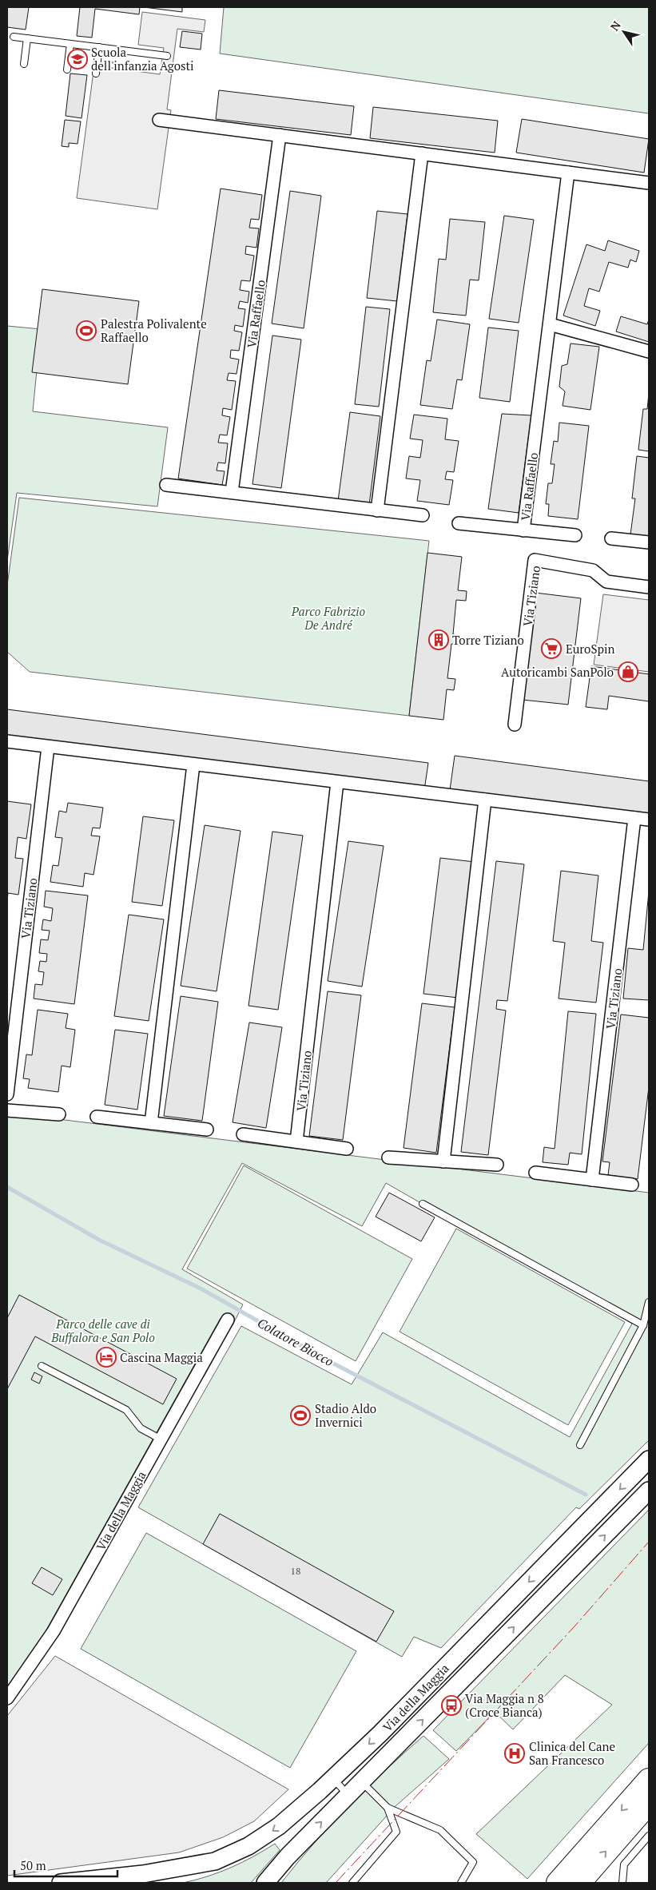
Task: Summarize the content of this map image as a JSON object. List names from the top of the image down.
{
  "streets": {
    "street": ["Via Raffaello", "Via Tiziano", "Via della Maggia"]
  },
  "water": ["Colatore Biocco"],
  "parks": ["Parco Fabrizio De André", "Parco delle cave di Buffalora e San Polo"],
  "places": {
    "school or university": ["Scuola dell'infanzia Agosti"],
    "sports": ["Palestra Polivalente Raffaello", "Stadio Aldo Invernici"],
    "building": ["Torre Tiziano"],
    "supermarket": ["EuroSpin"],
    "shop": ["Autoricambi SanPolo"],
    "hotel": ["Cascina Maggia"],
    "bus stop": ["Via Maggia n 8 (Croce Bianca)"],
    "hospital": ["Clinica del Cane San Francesco"]
  },
  "house_numbers": ["18"],
  "scale_bar": "50 m",
  "north": "top left"
}
